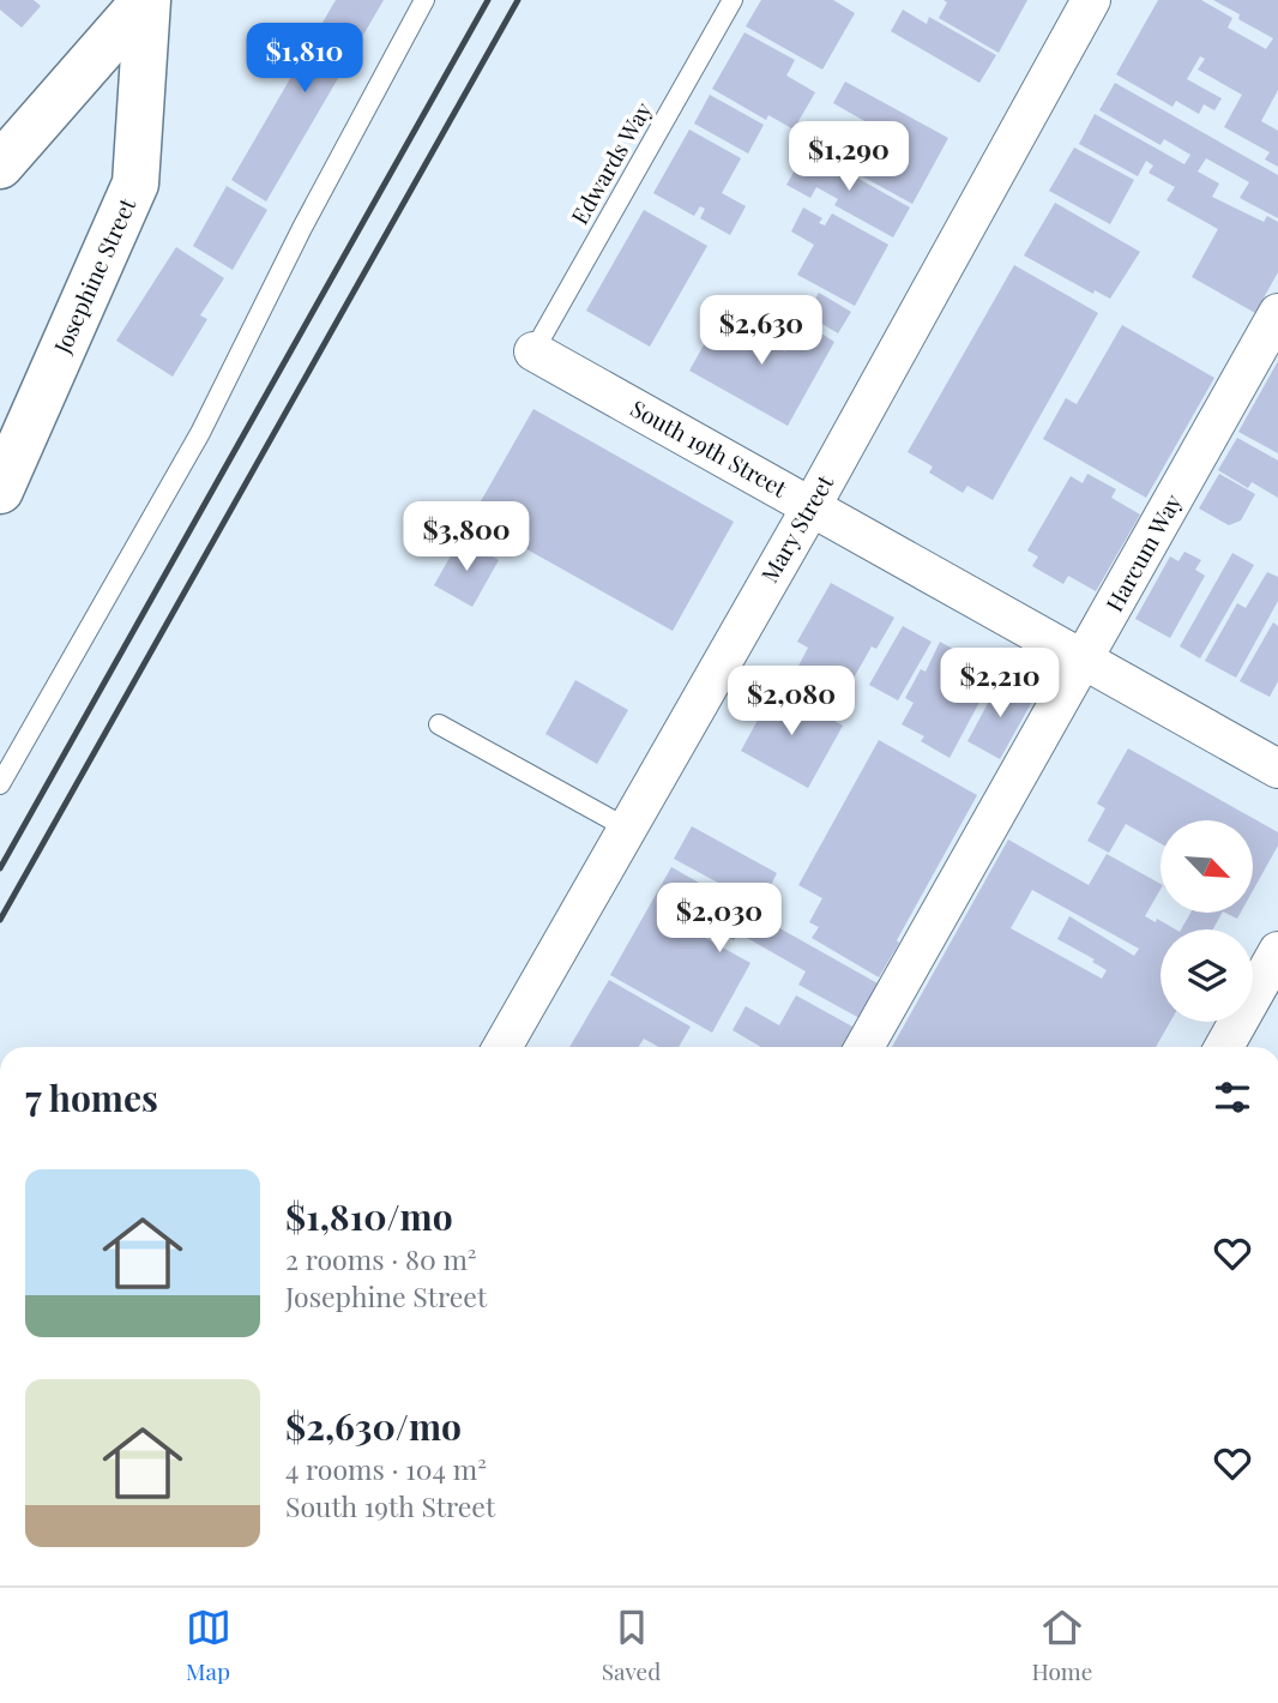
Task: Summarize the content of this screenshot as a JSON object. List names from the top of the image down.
{
  "streets": {
    "street": [
      "Josephine Street",
      "South 19th Street",
      "Mary Street",
      "Harcum Way"
    ],
    "lane": ["Edwards Way"]
  },
  "crossings": [
    ["Edwards Way", "South 19th Street"],
    ["South 19th Street", "Mary Street"],
    ["South 19th Street", "Harcum Way"]
  ],
  "north": "bottom right",
  "page": {
    "price": [
      "$1,810",
      "$1,290",
      "$2,630",
      "$3,800",
      "$2,210",
      "$2,080",
      "$2,030"
    ],
    "heading": "7 homes",
    "list": [
      {
        "name": "$1,810/mo",
        "note": "2 rooms · 80 m² · Josephine Street"
      },
      {
        "name": "$2,630/mo",
        "note": "4 rooms · 104 m² · South 19th Street"
      }
    ],
    "tabs": ["Map", "Saved", "Home"]
  }
}
